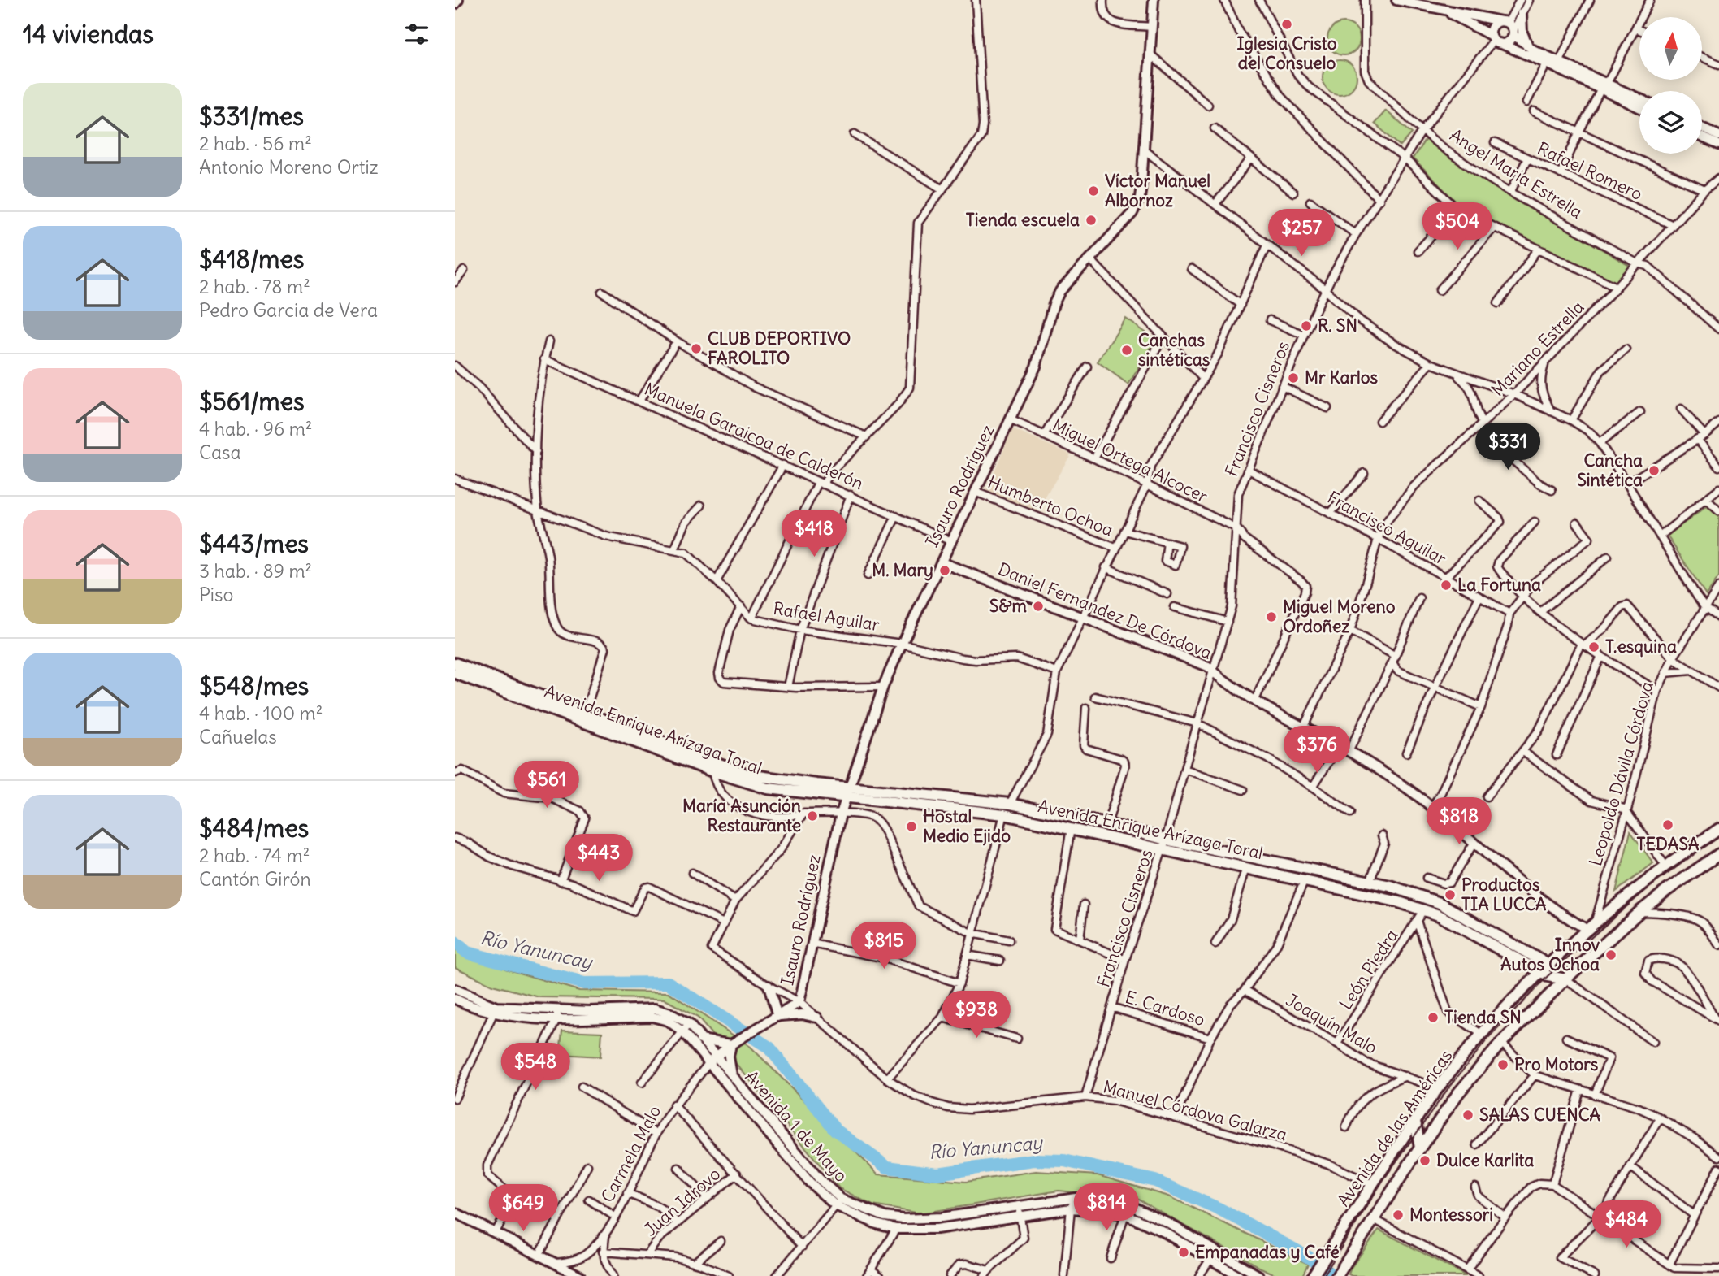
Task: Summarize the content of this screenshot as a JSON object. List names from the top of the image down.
{
  "streets": {
    "main road": ["Avenida Enrique Arízaga Toral", "Avenida de las Américas"],
    "street": [
      "Rafael Romero",
      "Angel Maria Estrella",
      "Mariano Estrella",
      "Francisco Cisneros",
      "Manuela Garaicoa de Calderón",
      "Miguel Ortega Alcocer",
      "Isauro Rodríguez",
      "Humberto Ochoa",
      "Francisco Aguilar",
      "Daniel Fernandez De Córdova",
      "Rafael Aguilar",
      "Leopoldo Dávila Córdova",
      "León Piedra",
      "E. Cardoso",
      "Joaquín Malo",
      "Manuel Córdova Galarza",
      "Avenida 1 de Mayo",
      "Carmela Malo",
      "Juan Idrovo"
    ]
  },
  "crossings": [
    ["Rafael Romero", "Mariano Estrella"],
    ["Angel Maria Estrella", "Mariano Estrella"],
    ["Angel Maria Estrella", "Francisco Cisneros"],
    ["Mariano Estrella", "Francisco Aguilar"],
    ["Mariano Estrella", "Daniel Fernandez De Córdova"],
    ["Francisco Cisneros", "Miguel Ortega Alcocer"],
    ["Francisco Cisneros", "Francisco Aguilar"],
    ["Francisco Cisneros", "Daniel Fernandez De Córdova"],
    ["Francisco Cisneros", "Avenida Enrique Arízaga Toral"],
    ["Francisco Cisneros", "E. Cardoso"],
    ["Francisco Cisneros", "Manuel Córdova Galarza"],
    ["Manuela Garaicoa de Calderón", "Isauro Rodríguez"],
    ["Miguel Ortega Alcocer", "Isauro Rodríguez"],
    ["Miguel Ortega Alcocer", "Daniel Fernandez De Córdova"],
    ["Isauro Rodríguez", "Humberto Ochoa"],
    ["Isauro Rodríguez", "Daniel Fernandez De Córdova"],
    ["Isauro Rodríguez", "Rafael Aguilar"],
    ["Isauro Rodríguez", "Avenida Enrique Arízaga Toral"],
    ["Isauro Rodríguez", "Manuel Córdova Galarza"],
    ["Daniel Fernandez De Córdova", "Leopoldo Dávila Córdova"],
    ["Daniel Fernandez De Córdova", "Avenida de las Américas"],
    ["Avenida Enrique Arízaga Toral", "León Piedra"],
    ["Avenida Enrique Arízaga Toral", "Avenida de las Américas"],
    ["Leopoldo Dávila Córdova", "Avenida de las Américas"],
    ["León Piedra", "Joaquín Malo"],
    ["Joaquín Malo", "Avenida de las Américas"],
    ["Manuel Córdova Galarza", "Avenida de las Américas"],
    ["Avenida 1 de Mayo", "Carmela Malo"]
  ],
  "water": ["Río Yanuncay"],
  "places": [
    "Iglesia Cristo del Consuelo",
    "Víctor Manuel Albornoz",
    "Tienda escuela",
    "R. SN",
    "CLUB DEPORTIVO FAROLITO",
    "Canchas sintéticas",
    "Mr Karlos",
    "Cancha Sintética",
    "M. Mary",
    "La Fortuna",
    "S&m",
    "Miguel Moreno Ordoñez",
    "T.esquina",
    "María Asunción Restaurante",
    "TEDASA",
    "Hostal Medio Ejido",
    "Productos TIA LUCCA",
    "Innov Autos Ochoa",
    "Tienda SN",
    "Pro Motors",
    "SALAS CUENCA",
    "Dulce Karlita",
    "Montessori",
    "Empanadas y Café"
  ],
  "north": "top",
  "page": {
    "heading": "14 viviendas",
    "list": [
      {
        "name": "$331/mes",
        "note": "2 hab. · 56 m² · Antonio Moreno Ortiz"
      },
      {
        "name": "$418/mes",
        "note": "2 hab. · 78 m² · Pedro Garcia de Vera"
      },
      {
        "name": "$561/mes",
        "note": "4 hab. · 96 m² · Casa"
      },
      {
        "name": "$443/mes",
        "note": "3 hab. · 89 m² · Piso"
      },
      {
        "name": "$548/mes",
        "note": "4 hab. · 100 m² · Cañuelas"
      },
      {
        "name": "$484/mes",
        "note": "2 hab. · 74 m² · Cantón Girón"
      }
    ],
    "price": [
      "$504",
      "$257",
      "$331",
      "$418",
      "$376",
      "$561",
      "$818",
      "$443",
      "$815",
      "$938",
      "$548",
      "$814",
      "$649",
      "$484"
    ]
  }
}
